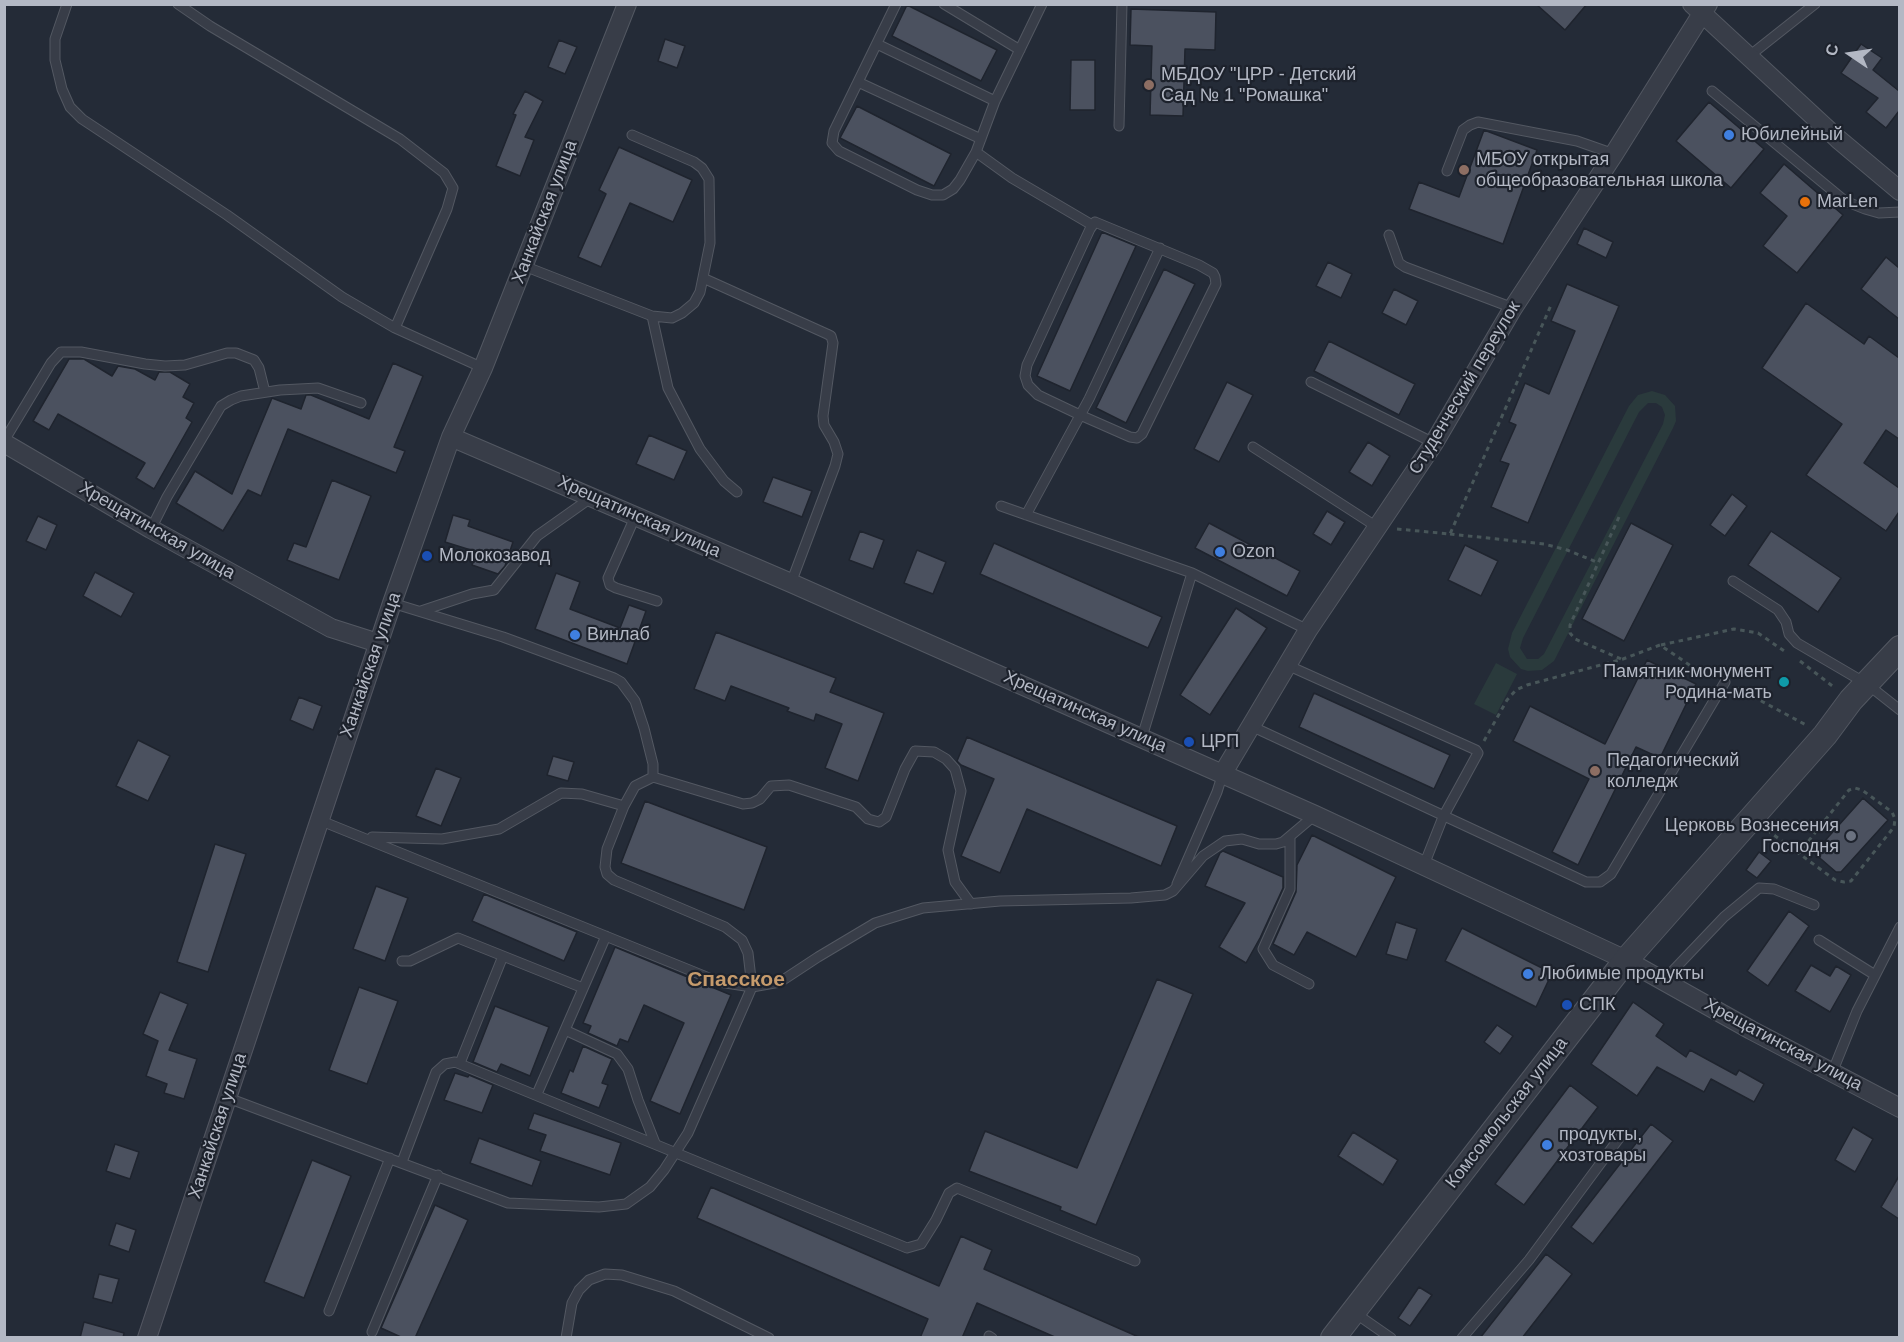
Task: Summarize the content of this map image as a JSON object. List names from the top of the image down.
{
  "streets": {
    "street": [
      "Ханкайская улица",
      "Студенческий переулок",
      "Хрещатинская улица",
      "Комсомольская улица"
    ]
  },
  "crossings": [
    ["Ханкайская улица", "Хрещатинская улица"],
    ["Студенческий переулок", "Хрещатинская улица"],
    ["Хрещатинская улица", "Комсомольская улица"]
  ],
  "districts": ["Спасское"],
  "places": [
    "МБДОУ \"ЦРР - Детский Сад № 1 \"Ромашка\"",
    "Юбилейный",
    "МБОУ открытая общеобразовательная школа",
    "MarLen",
    "Ozon",
    "Молокозавод",
    "Винлаб",
    "Памятник-монумент Родина-мать",
    "ЦРП",
    "Педагогический колледж",
    "Церковь Вознесения Господня",
    "Любимые продукты",
    "СПК",
    "продукты, хозтовары"
  ],
  "north": "left"
}
